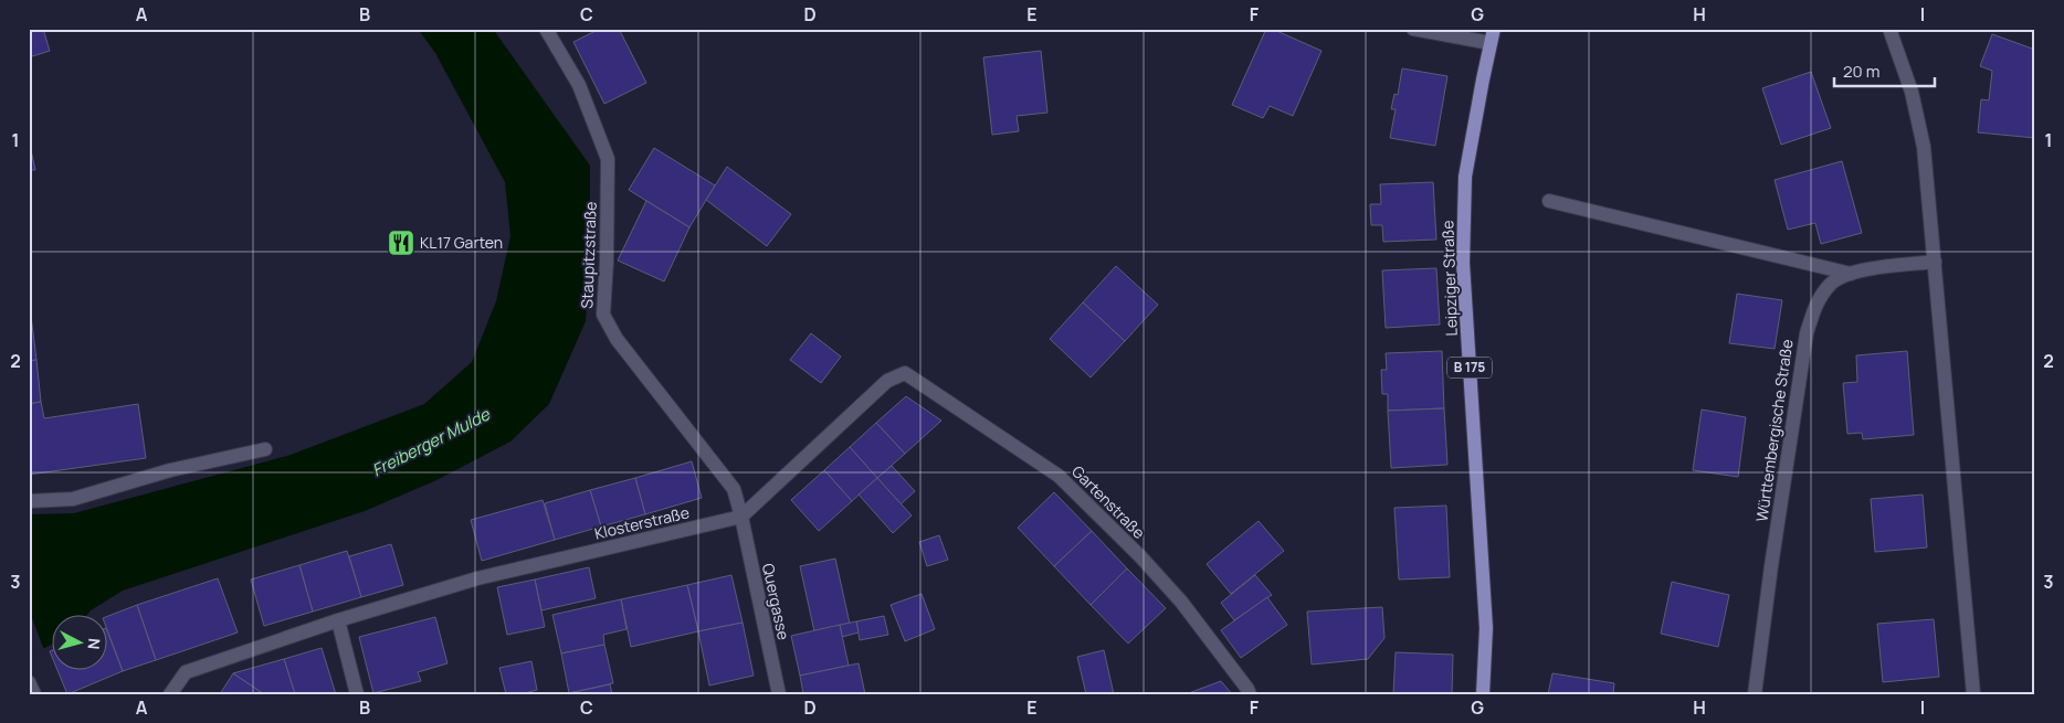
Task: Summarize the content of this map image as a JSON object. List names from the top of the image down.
{
  "streets": {
    "main road": ["Leipziger Straße", "B 175"],
    "street": [
      "Staupitzstraße",
      "Württembergische Straße",
      "Gartenstraße",
      "Klosterstraße",
      "Quergasse"
    ]
  },
  "crossings": [
    ["Staupitzstraße", "Klosterstraße"],
    ["Staupitzstraße", "Quergasse"],
    ["Gartenstraße", "Klosterstraße"],
    ["Klosterstraße", "Quergasse"]
  ],
  "water": ["Freiberger Mulde"],
  "places": {
    "restaurant": ["KL17 Garten"]
  },
  "scale_bar": "20 m",
  "north": "right",
  "grid": {
    "columns": [
      "A",
      "B",
      "C",
      "D",
      "E",
      "F",
      "G",
      "H",
      "I"
    ],
    "rows": ["1", "2", "3"]
  }
}
